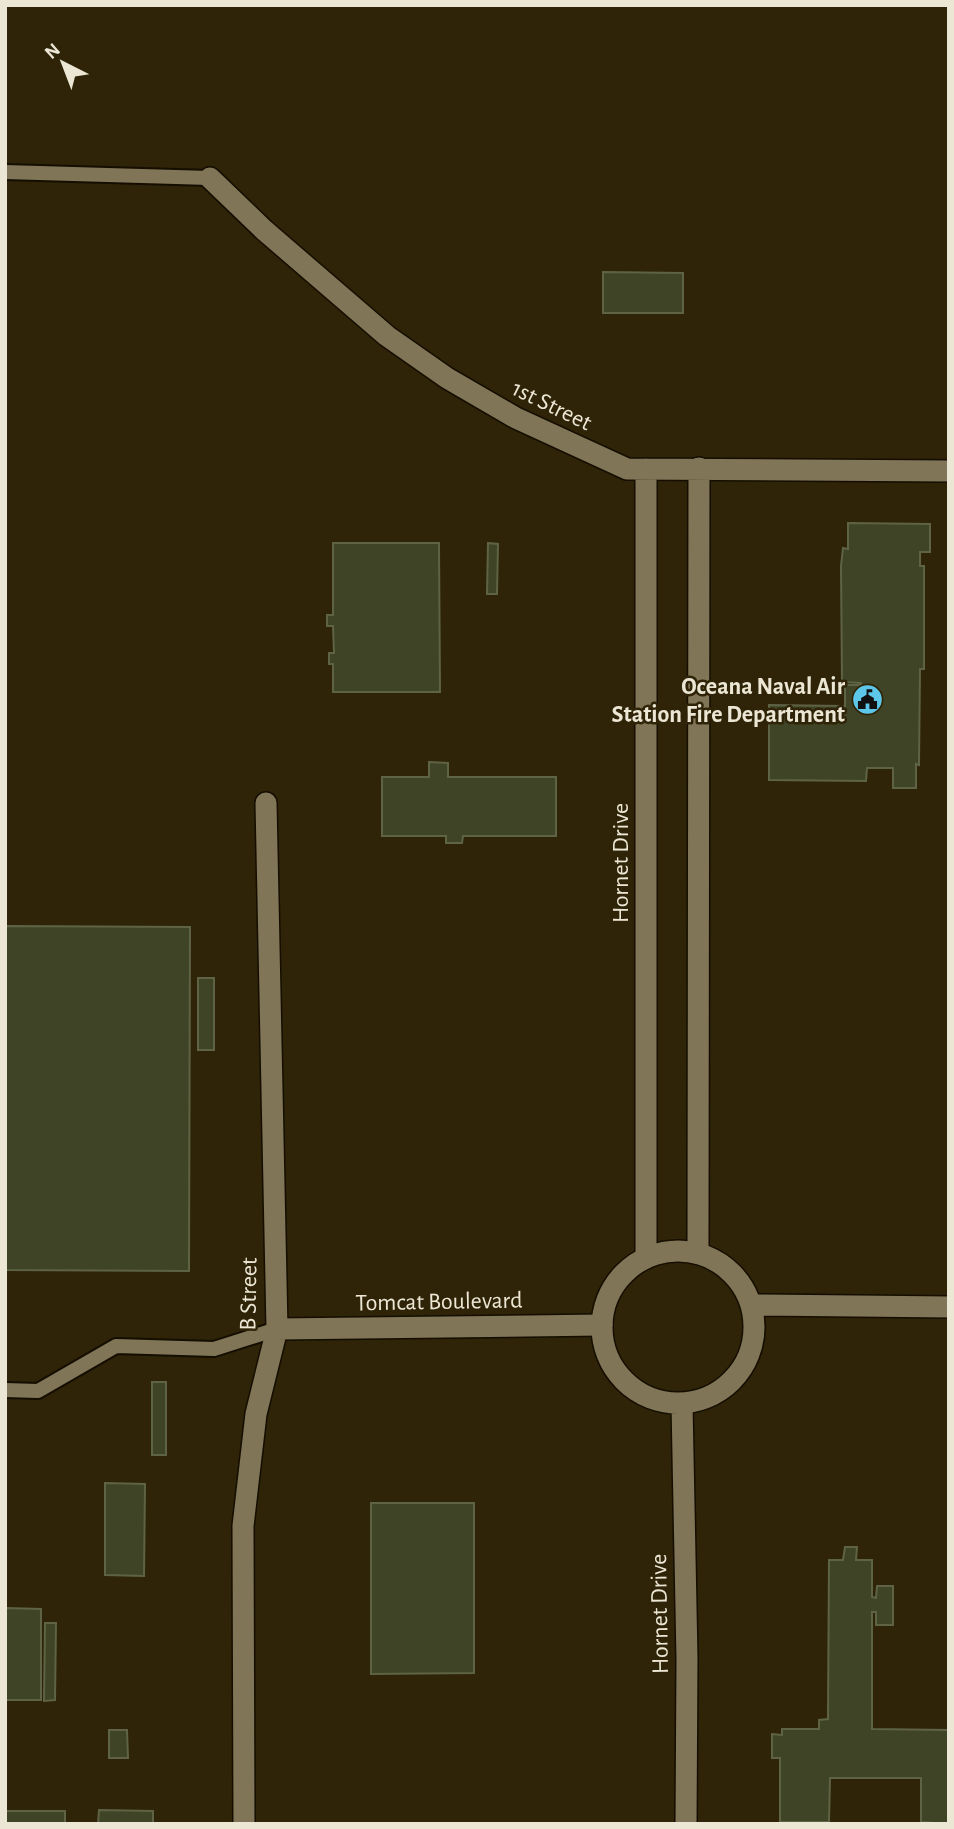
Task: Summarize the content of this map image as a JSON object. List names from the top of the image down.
{
  "streets": {
    "street": [
      "1st Street",
      "Hornet Drive",
      "B Street",
      "Tomcat Boulevard"
    ]
  },
  "crossings": [
    ["1st Street", "Hornet Drive"],
    ["Hornet Drive", "Tomcat Boulevard"],
    ["B Street", "Tomcat Boulevard"]
  ],
  "places": {
    "public building": ["Oceana Naval Air Station Fire Department"]
  },
  "north": "top left"
}
